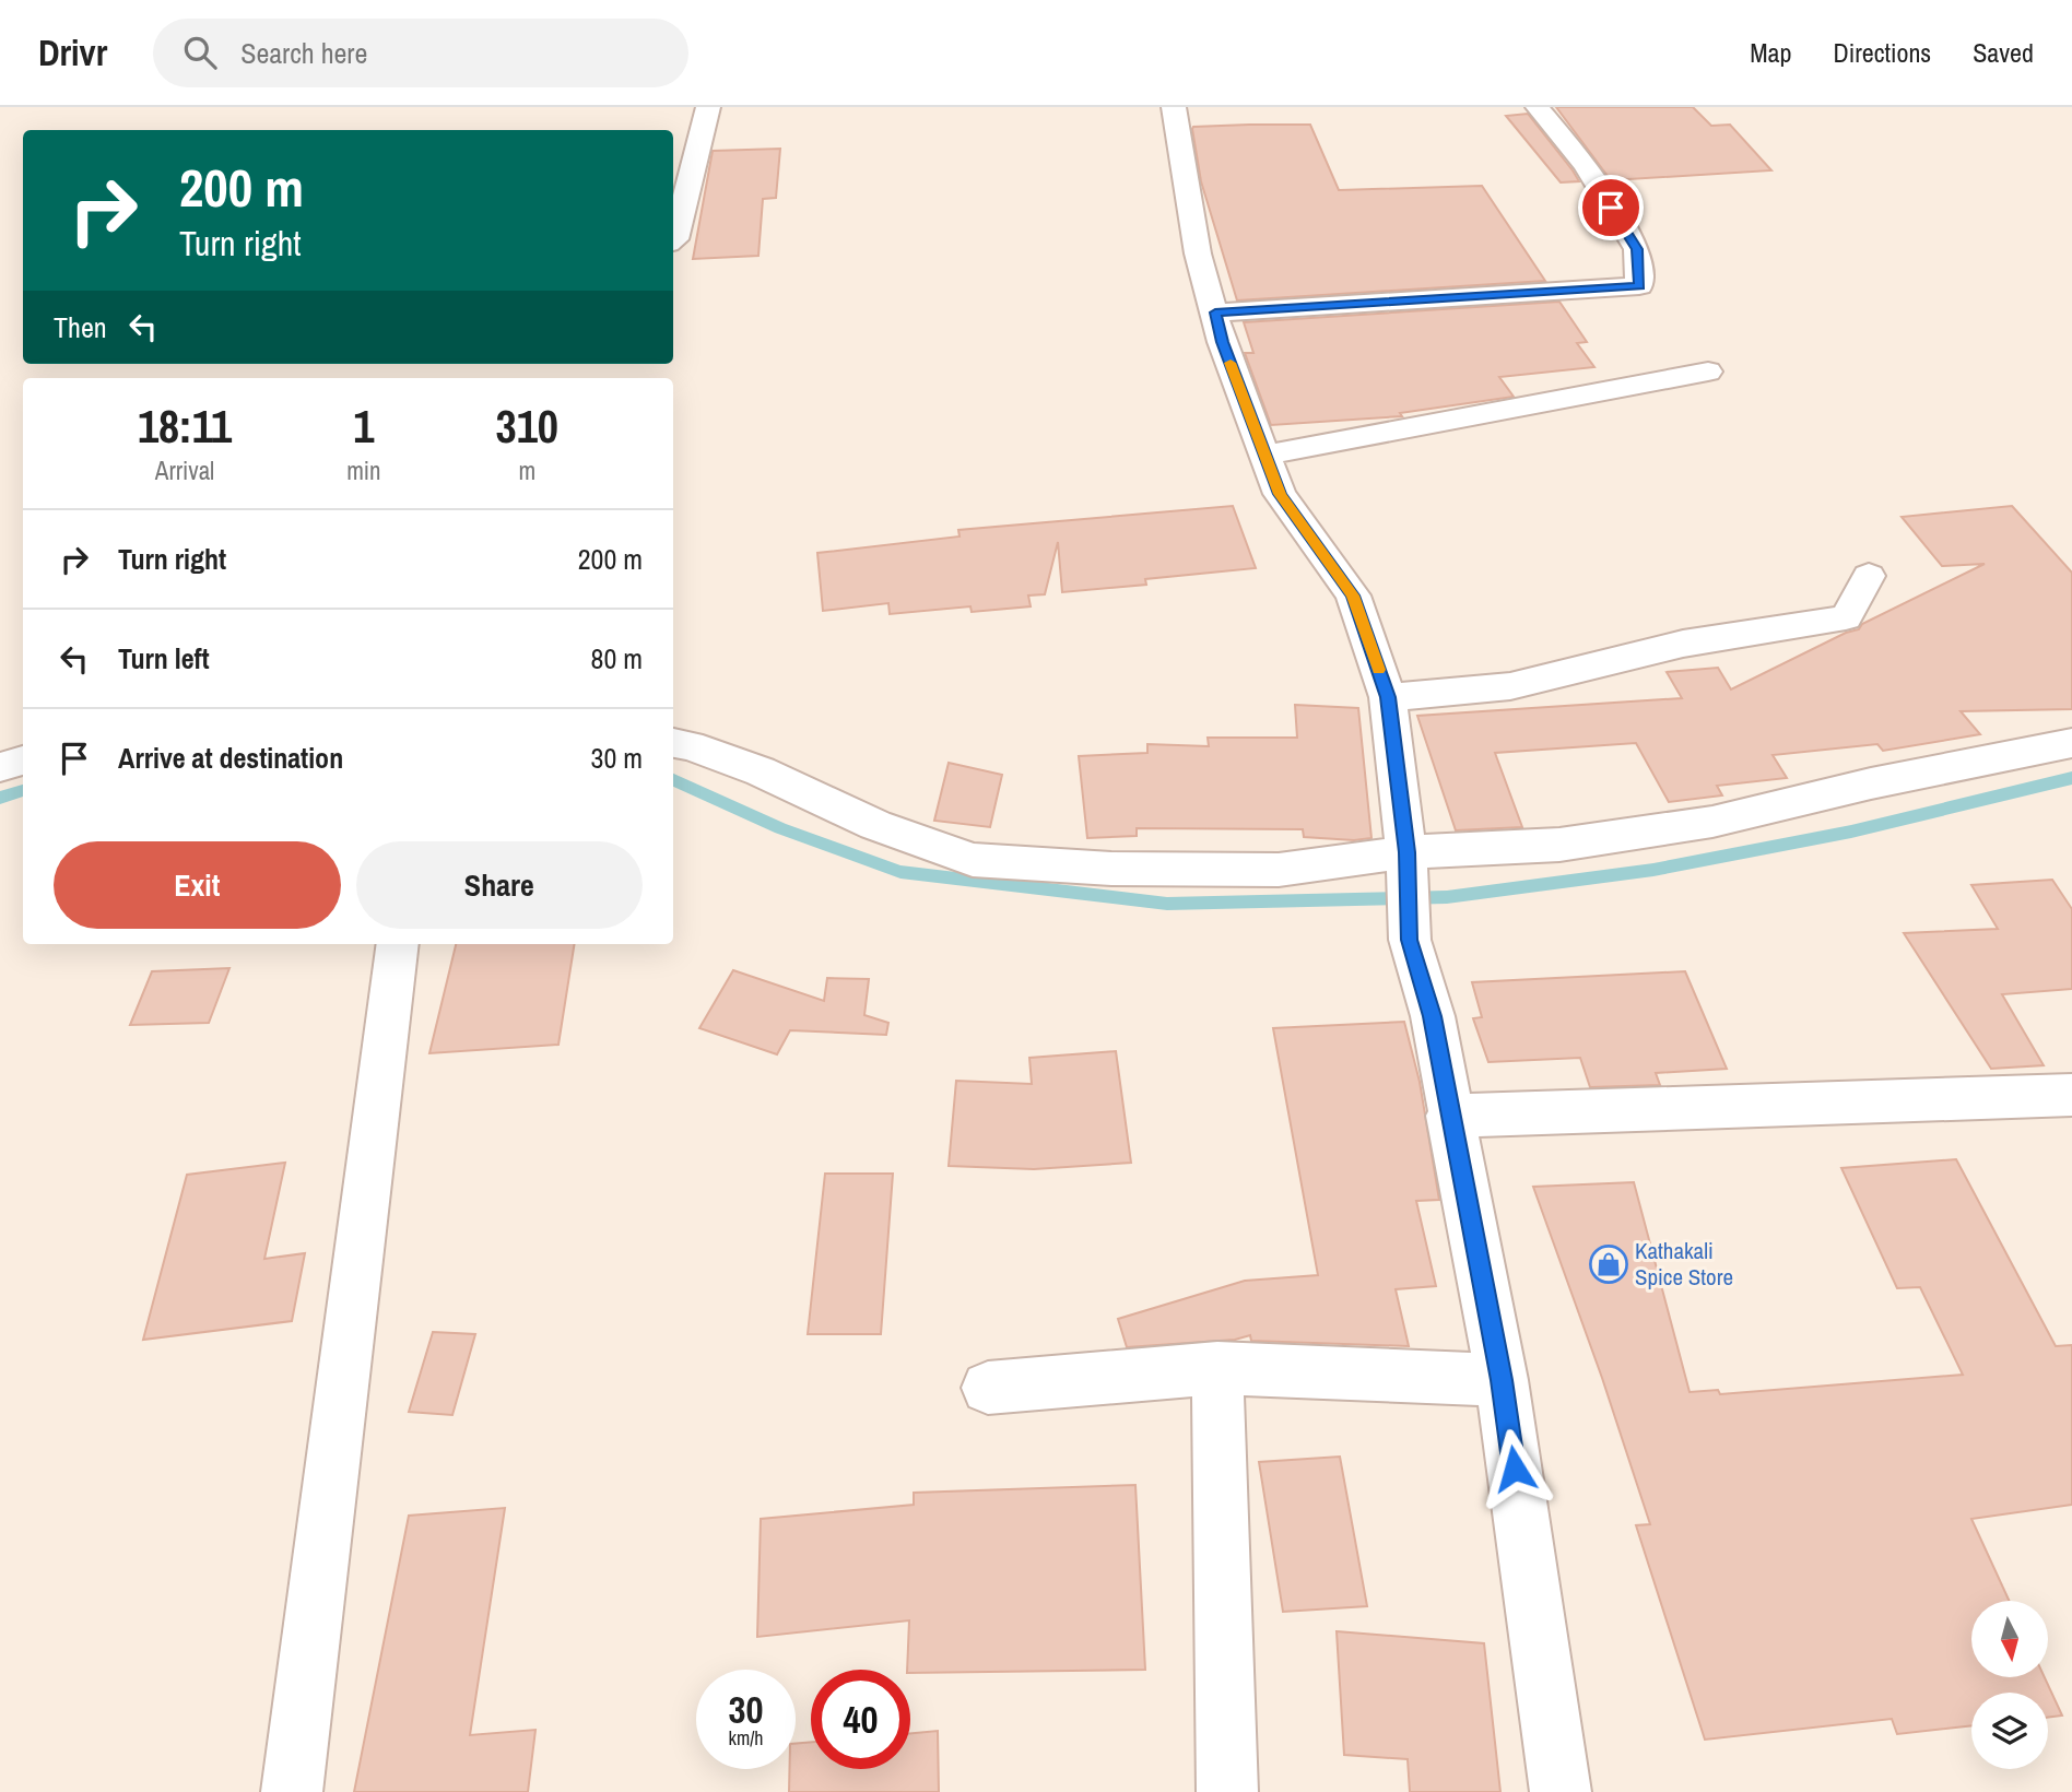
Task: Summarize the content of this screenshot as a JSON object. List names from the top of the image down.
{
  "places": {
    "shop": ["Kathakali Spice Store"]
  },
  "north": "bottom",
  "page": {
    "header": "Drivr",
    "search": "Search here",
    "nav": ["Map", "Directions", "Saved"],
    "turn": ["200 m", "Turn right"],
    "then": "Then",
    "eta": [
      "18:11",
      "Arrival",
      "1",
      "min",
      "310",
      "m"
    ],
    "list": [
      {
        "name": "Turn right",
        "value": "200 m"
      },
      {
        "name": "Turn left",
        "value": "80 m"
      },
      {
        "name": "Arrive at destination",
        "value": "30 m"
      }
    ],
    "buttons": ["Exit", "Share"],
    "speed": "30 km/h",
    "limit": "40"
  }
}
